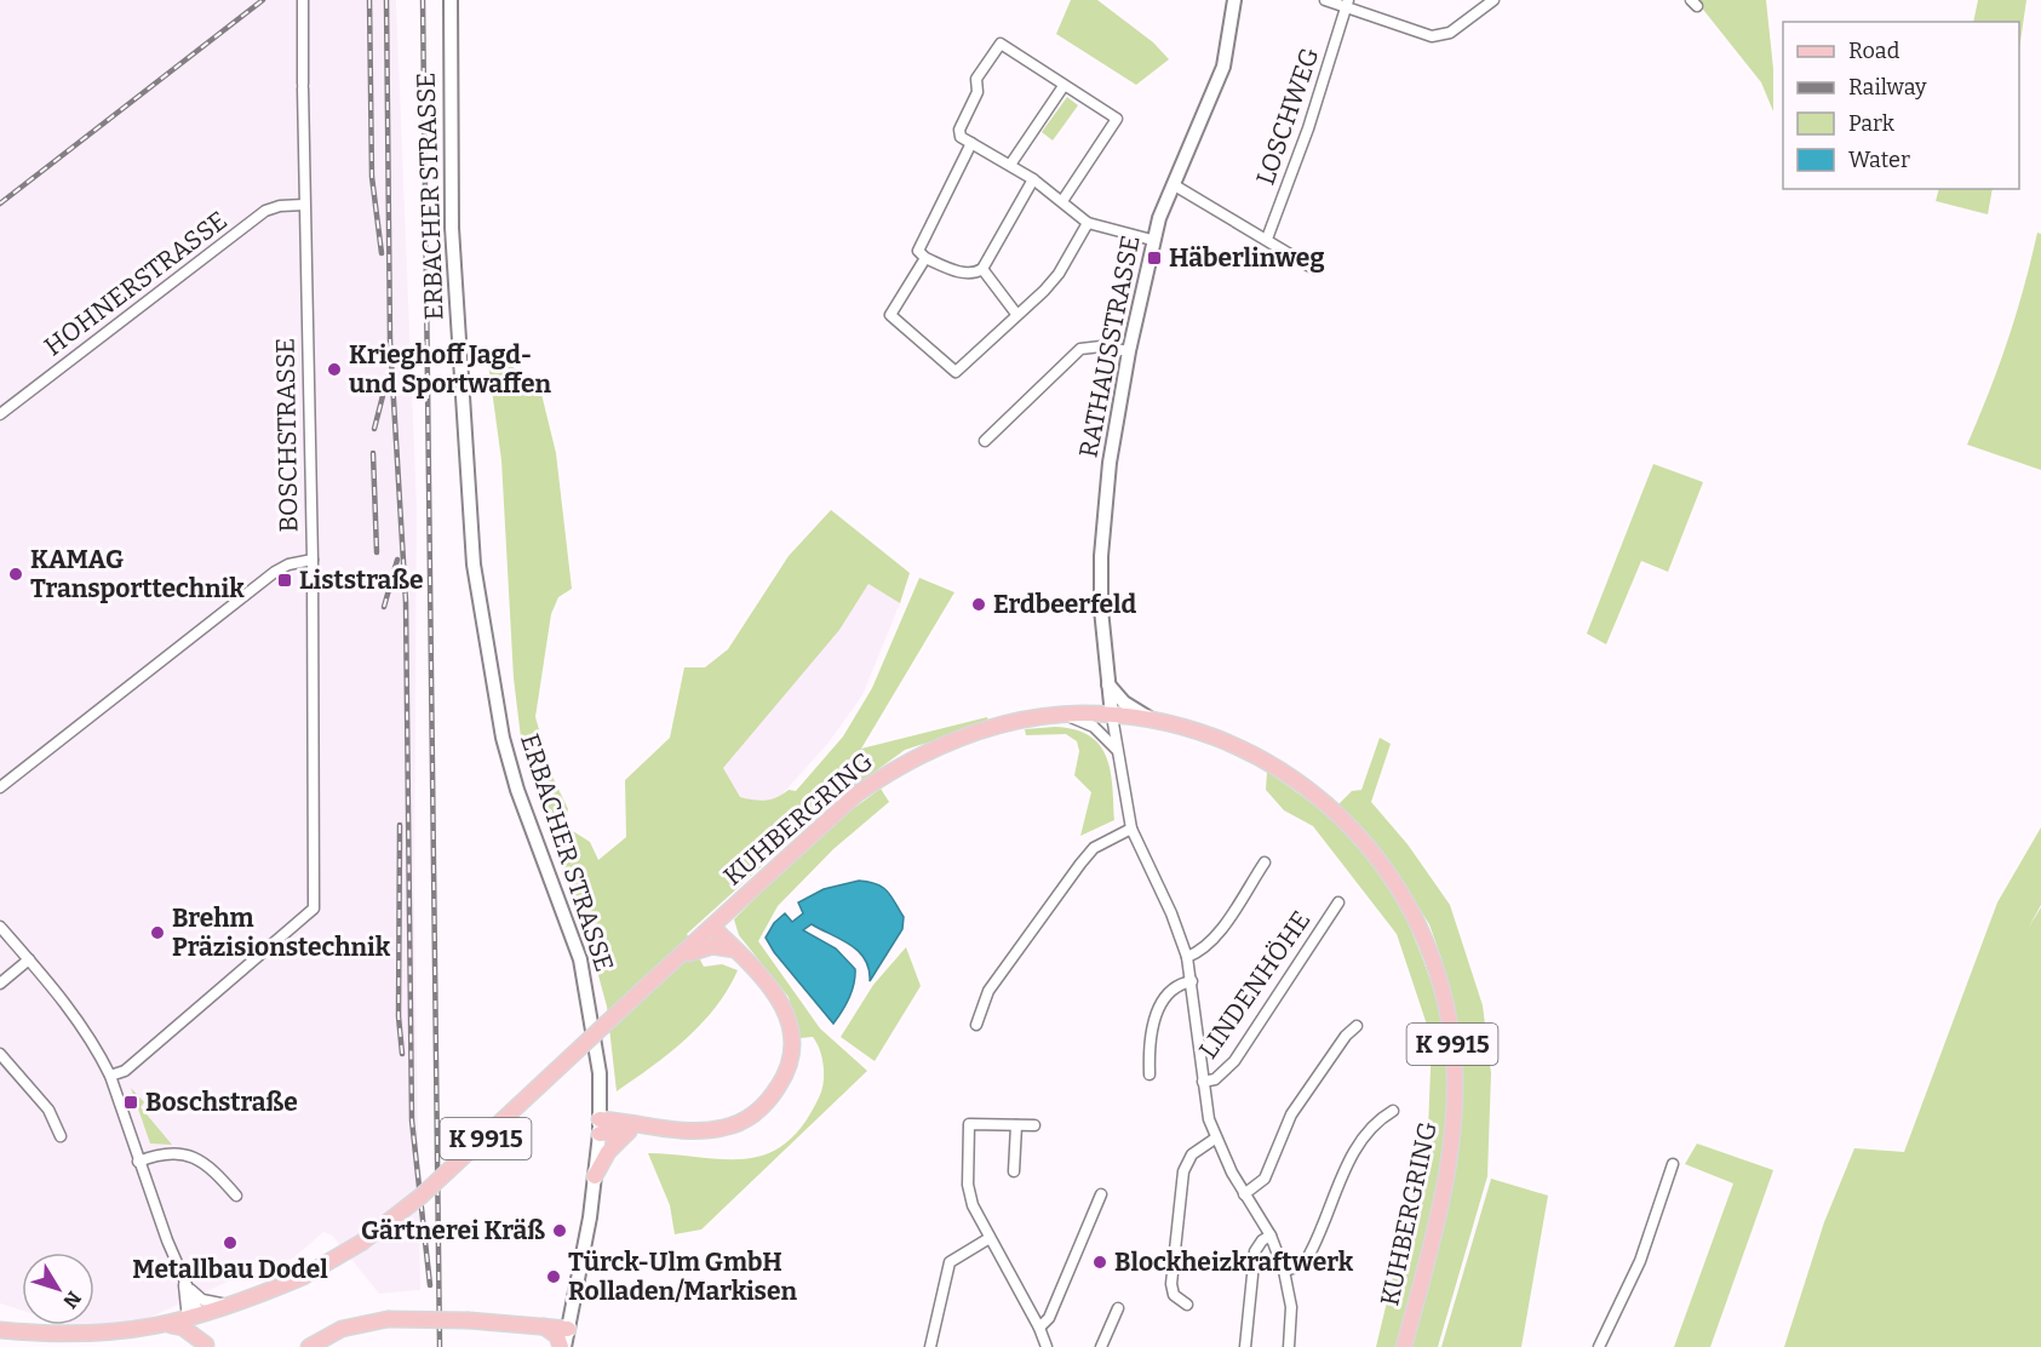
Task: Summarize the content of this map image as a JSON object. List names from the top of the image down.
{
  "streets": {
    "main road": [
      "ERBACHER STRASSE",
      "RATHAUSSTRASSE",
      "KUHBERGRING",
      "K 9915"
    ],
    "street": [
      "LOSCHWEG",
      "HOHNERSTRASSE",
      "BOSCHSTRASSE",
      "LINDENHÖHE"
    ]
  },
  "crossings": [
    ["HOHNERSTRASSE", "BOSCHSTRASSE"],
    ["RATHAUSSTRASSE", "KUHBERGRING"],
    ["RATHAUSSTRASSE", "LINDENHÖHE"],
    ["KUHBERGRING", "LINDENHÖHE"]
  ],
  "places": {
    "transit": ["Häberlinweg", "Liststraße", "Boschstraße"],
    "other": [
      "Krieghoff Jagd- und Sportwaffen",
      "KAMAG Transporttechnik",
      "Erdbeerfeld",
      "Brehm Präzisionstechnik",
      "Gärtnerei Kräß",
      "Metallbau Dodel",
      "Blockheizkraftwerk",
      "Türck-Ulm GmbH Rolladen/Markisen"
    ]
  },
  "legend": [
    "Road",
    "Railway",
    "Park",
    "Water"
  ],
  "north": "bottom right"
}
